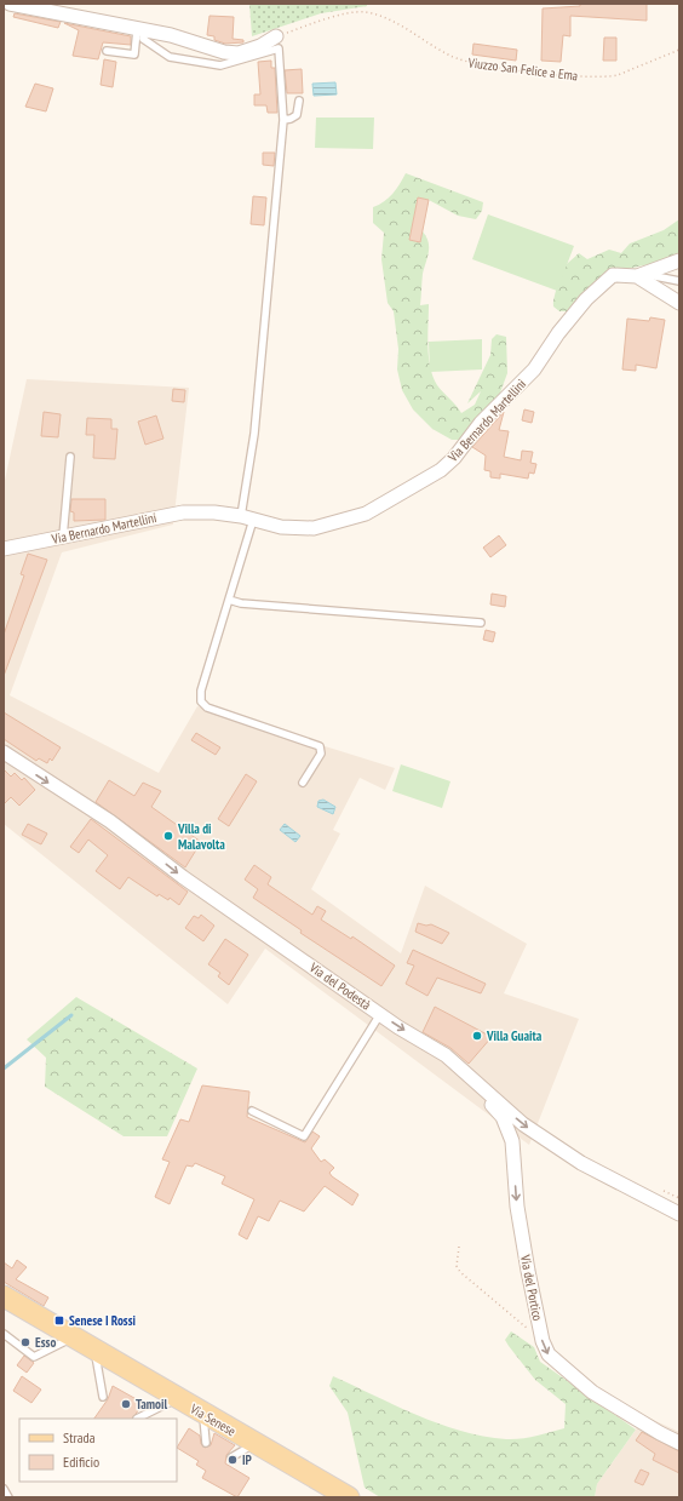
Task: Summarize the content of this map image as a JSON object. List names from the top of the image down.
{
  "streets": {
    "main road": ["Via Senese"],
    "street": ["Via Bernardo Martellini", "Via del Podestà", "Via del Portico"],
    "path": ["Viuzzo San Felice a Ema"]
  },
  "crossings": [
    ["Via del Podestà", "Via del Portico"]
  ],
  "one_way": ["Via del Podestà", "Via del Portico"],
  "places": {
    "other": [
      "Villa di Malavolta",
      "Villa Guaita",
      "Esso",
      "Tamoil",
      "IP"
    ],
    "transit": ["Senese I Rossi"]
  },
  "legend": ["Strada", "Edificio"]
}
